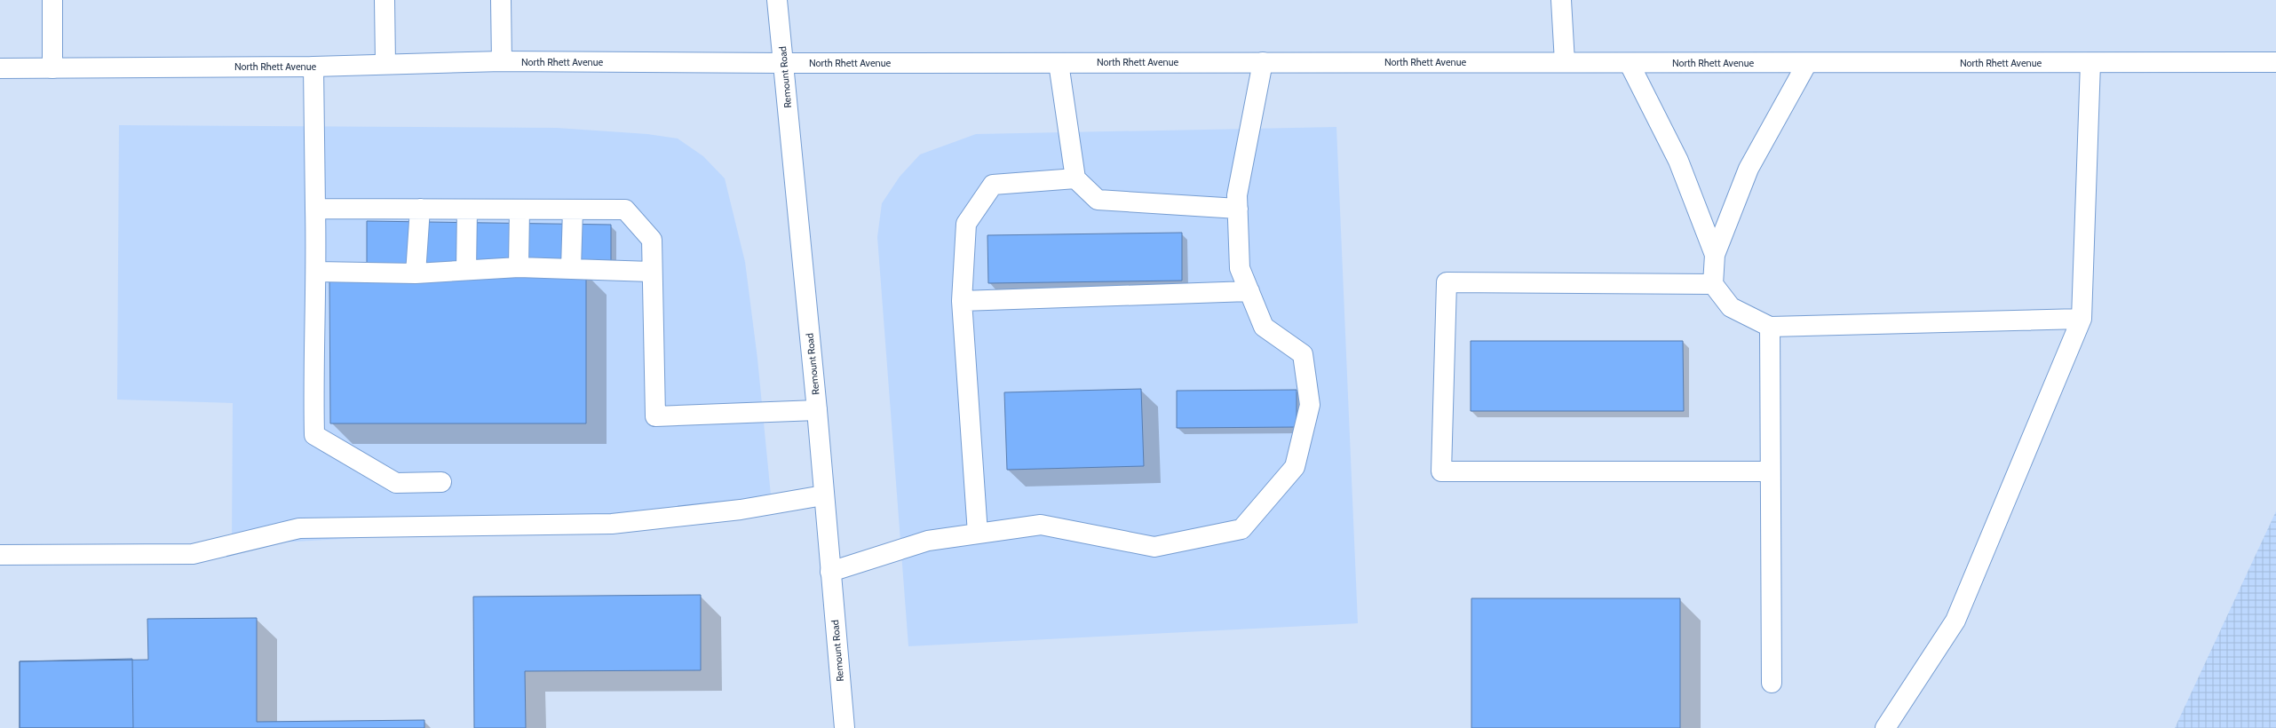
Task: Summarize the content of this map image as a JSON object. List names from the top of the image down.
{
  "streets": {
    "main road": ["North Rhett Avenue", "Remount Road"]
  },
  "crossings": [
    ["North Rhett Avenue", "Remount Road"]
  ]
}
